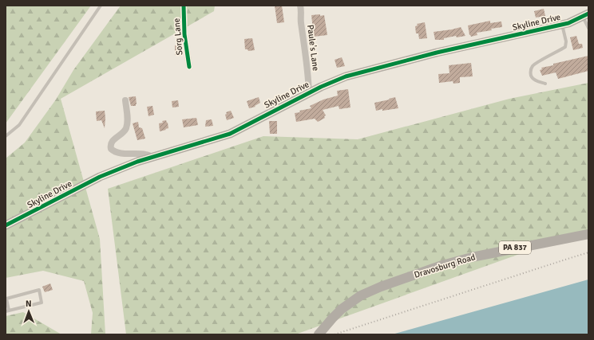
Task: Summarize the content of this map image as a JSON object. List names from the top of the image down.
{
  "streets": {
    "main road": ["PA 837", "Dravosburg Road"],
    "street": ["Skyline Drive", "Sorg Lane", "Paule's Lane"]
  },
  "crossings": [
    ["Skyline Drive", "Paule's Lane"]
  ],
  "north": "top"
}
